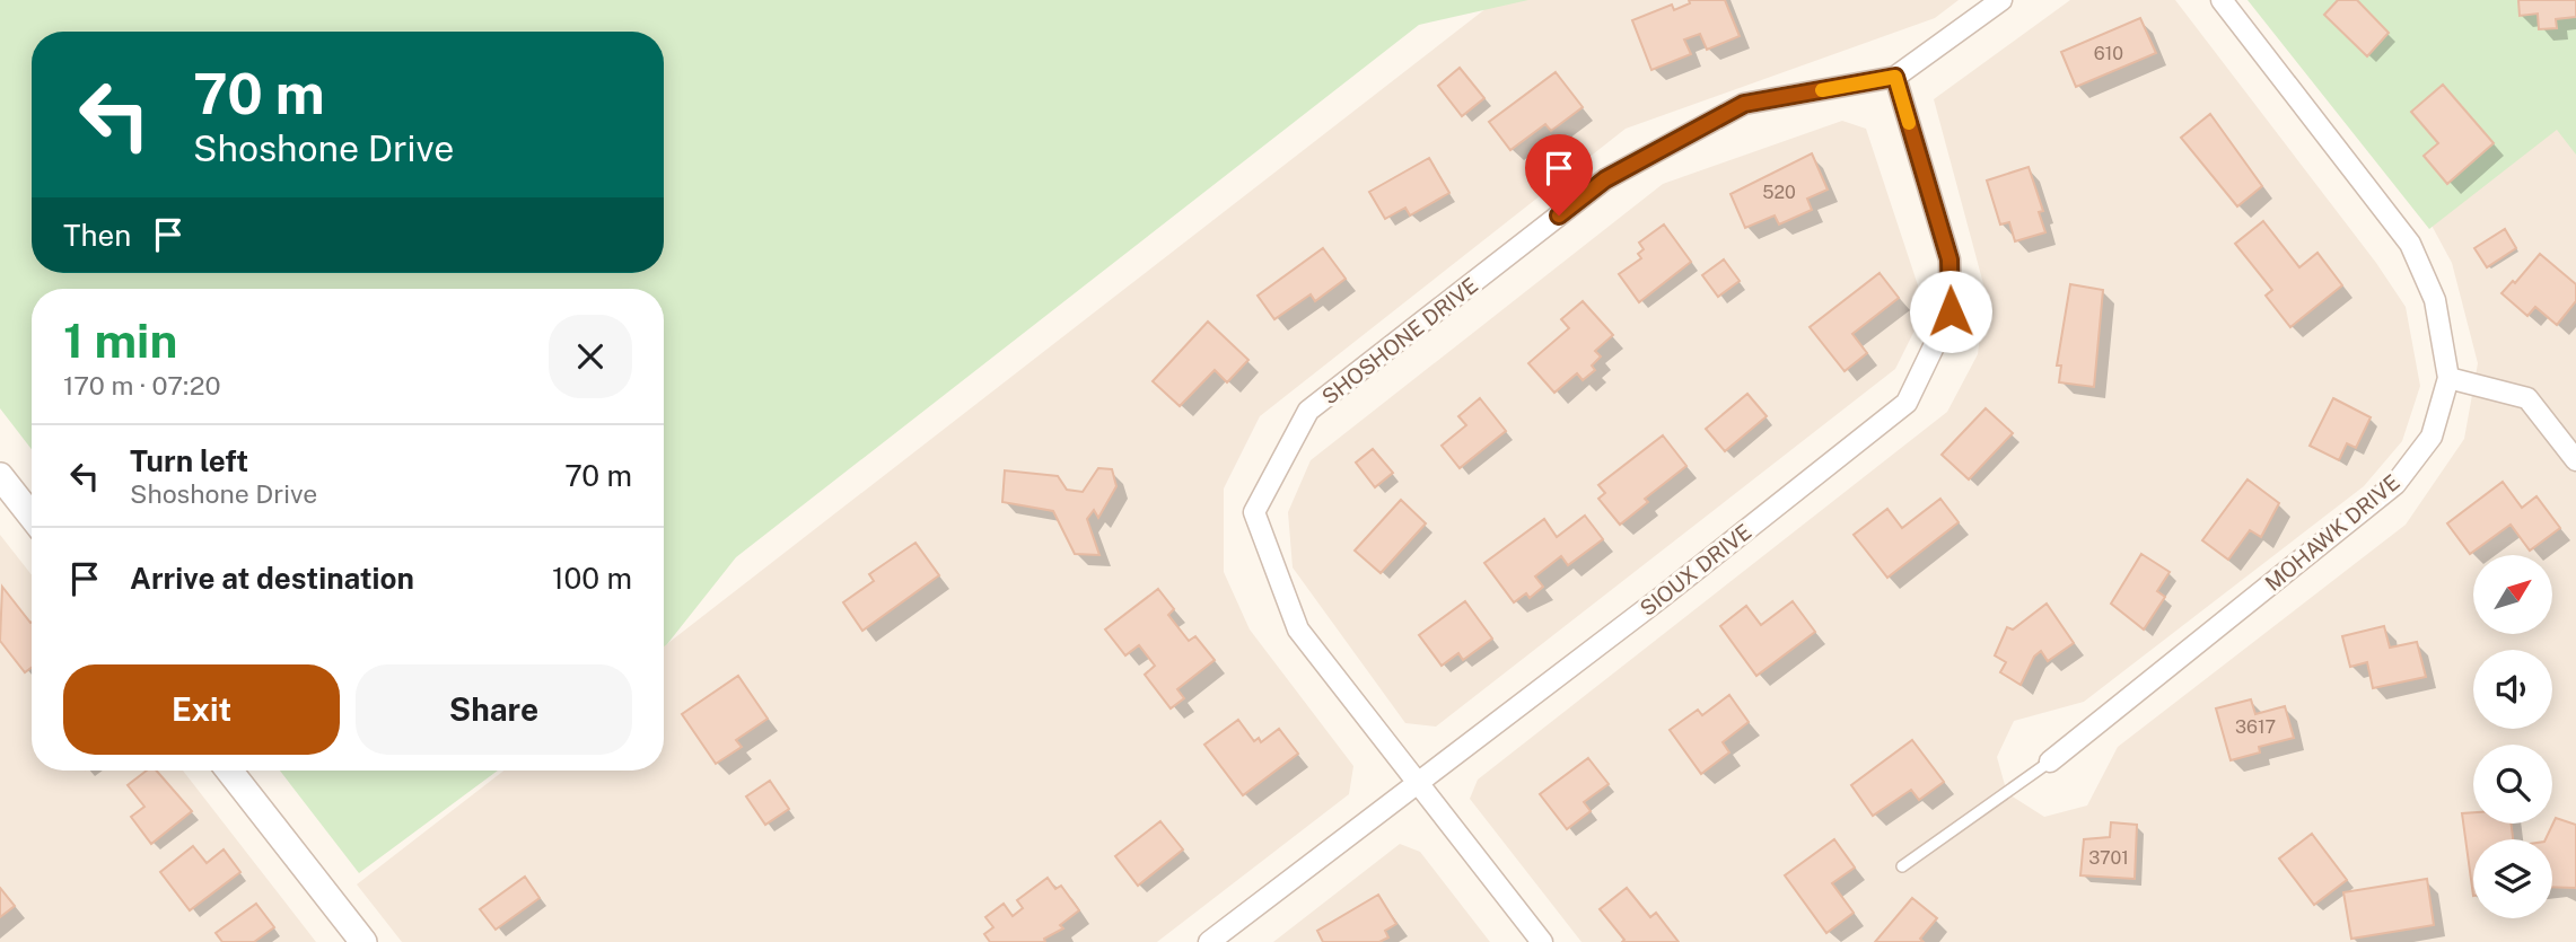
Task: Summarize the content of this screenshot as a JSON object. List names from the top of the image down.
{
  "streets": {
    "street": ["SHOSHONE DRIVE", "MOHAWK DRIVE", "SIOUX DRIVE"]
  },
  "crossings": [
    ["SHOSHONE DRIVE", "SIOUX DRIVE"]
  ],
  "house_numbers": [
    "610",
    "520",
    "3617",
    "3701"
  ],
  "north": "top right",
  "page": {
    "turn": ["70 m", "Shoshone Drive"],
    "then": "Then",
    "heading": ["1 min", "170 m · 07:20"],
    "list": [
      {
        "name": "Turn left",
        "note": "Shoshone Drive",
        "value": "70 m"
      },
      {
        "name": "Arrive at destination",
        "value": "100 m"
      }
    ],
    "buttons": ["Exit", "Share"]
  }
}
